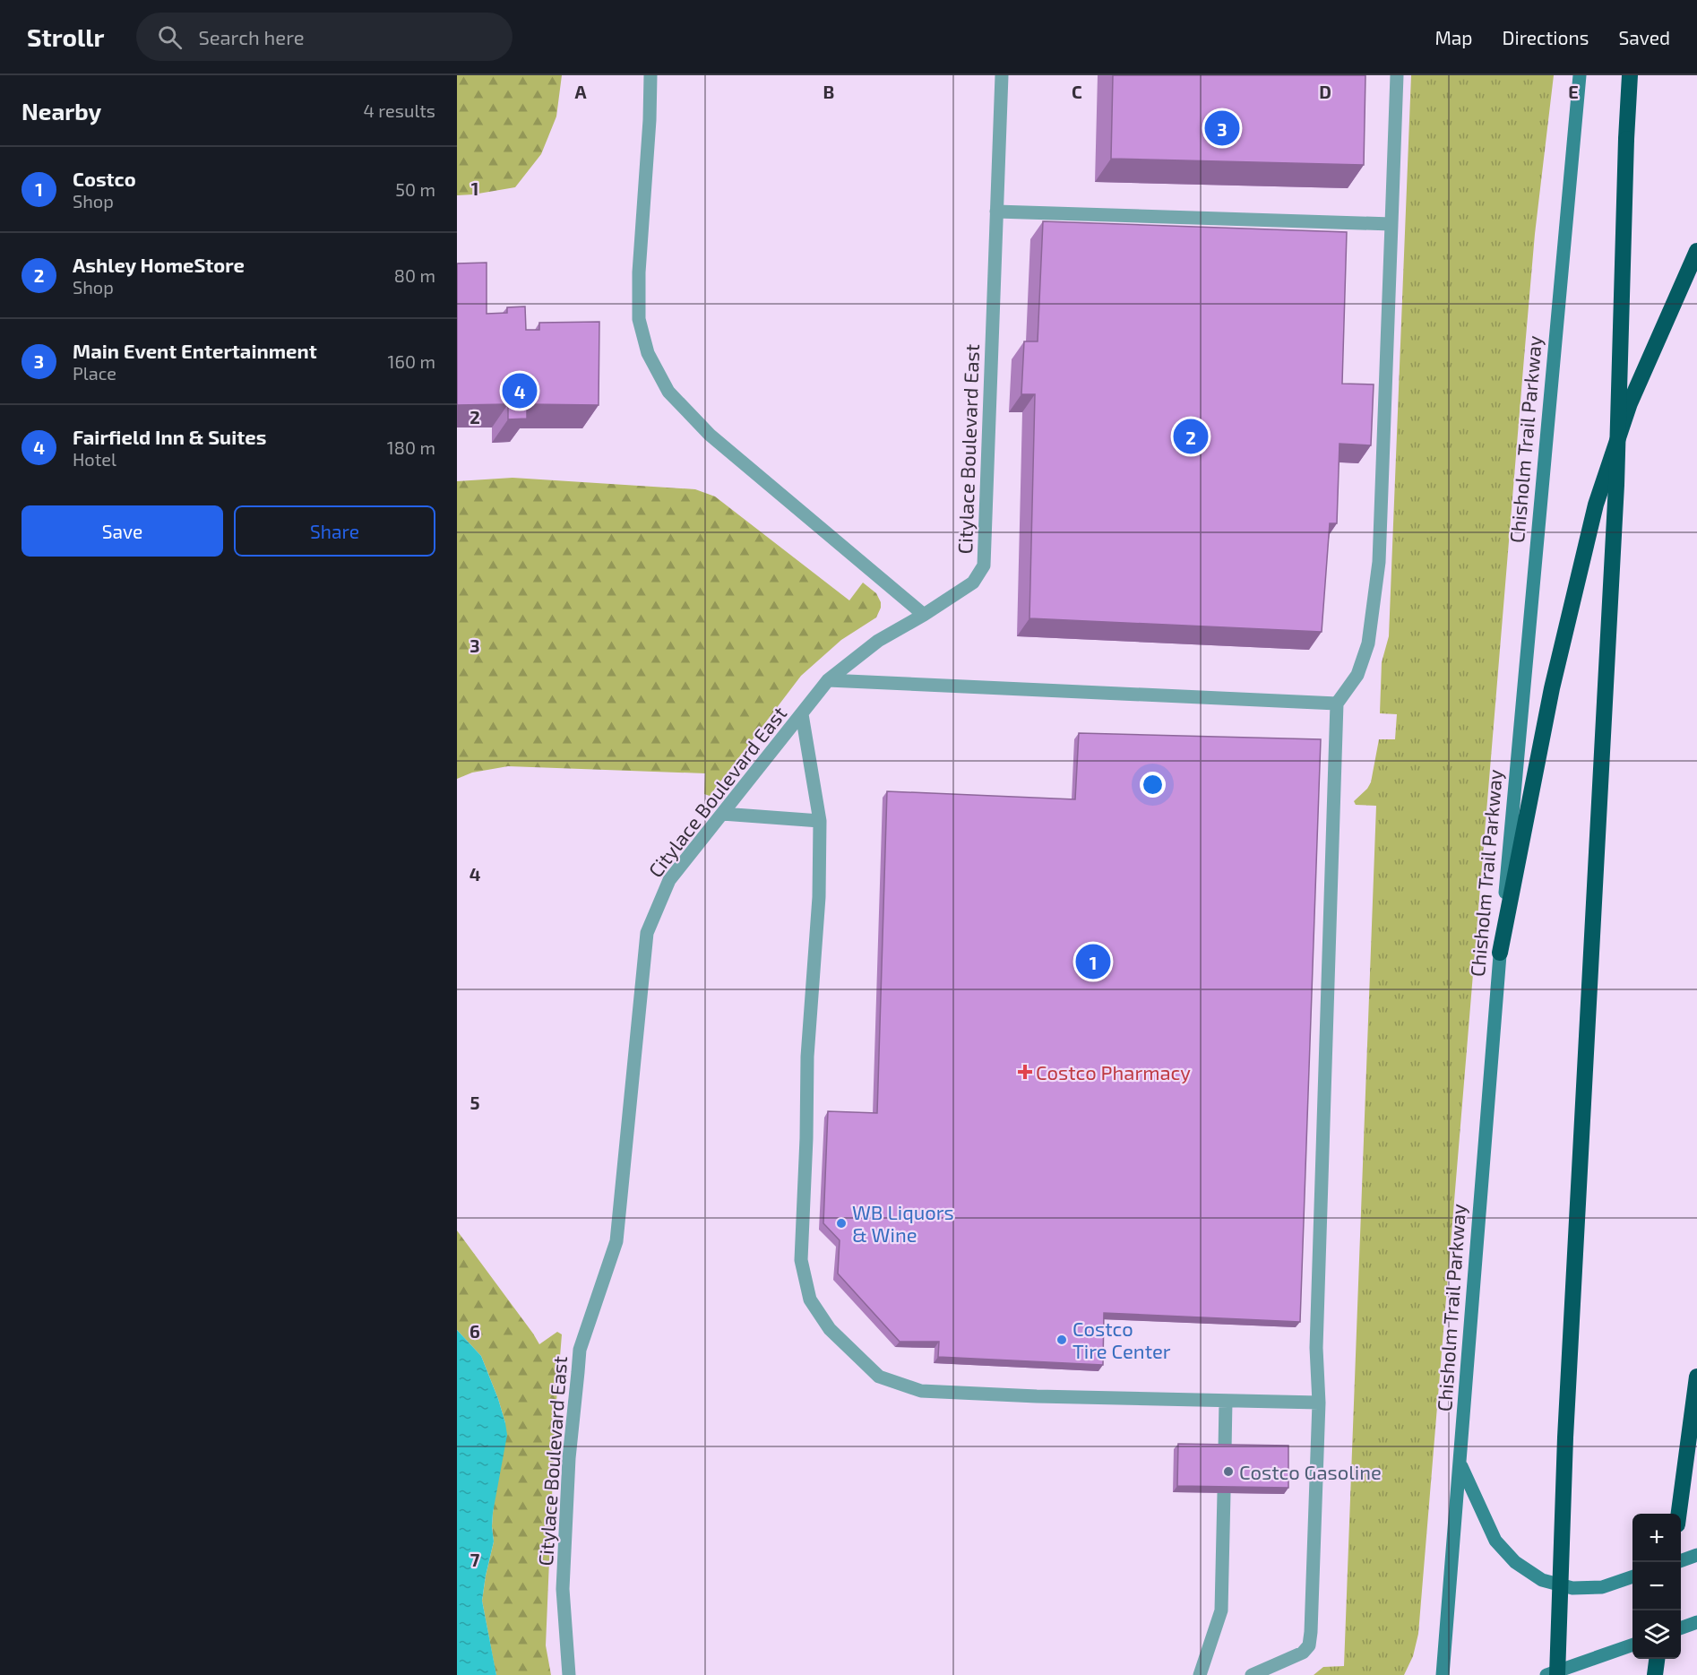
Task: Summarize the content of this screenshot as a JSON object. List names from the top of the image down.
{
  "streets": {
    "main road": ["Chisholm Trail Parkway"],
    "lane": ["Citylace Boulevard East"]
  },
  "places": {
    "health": ["Costco Pharmacy"],
    "other": ["WB Liquors & Wine", "Costco Tire Center", "Costco Gasoline"]
  },
  "page": {
    "header": "Strollr",
    "search": "Search here",
    "nav": ["Map", "Directions", "Saved"],
    "heading": ["Nearby", "4 results"],
    "pins": [
      "3",
      "4",
      "2",
      "1"
    ],
    "list": [
      {
        "mark": "1",
        "name": "Costco",
        "note": "Shop",
        "value": "50 m"
      },
      {
        "mark": "2",
        "name": "Ashley HomeStore",
        "note": "Shop",
        "value": "80 m"
      },
      {
        "mark": "3",
        "name": "Main Event Entertainment",
        "note": "Place",
        "value": "160 m"
      },
      {
        "mark": "4",
        "name": "Fairfield Inn & Suites",
        "note": "Hotel",
        "value": "180 m"
      }
    ],
    "buttons": ["Save", "Share"],
    "map_buttons": ["+", "−"]
  },
  "grid": {
    "columns": [
      "A",
      "B",
      "C",
      "D",
      "E"
    ],
    "rows": [
      "1",
      "2",
      "3",
      "4",
      "5",
      "6",
      "7"
    ]
  }
}
